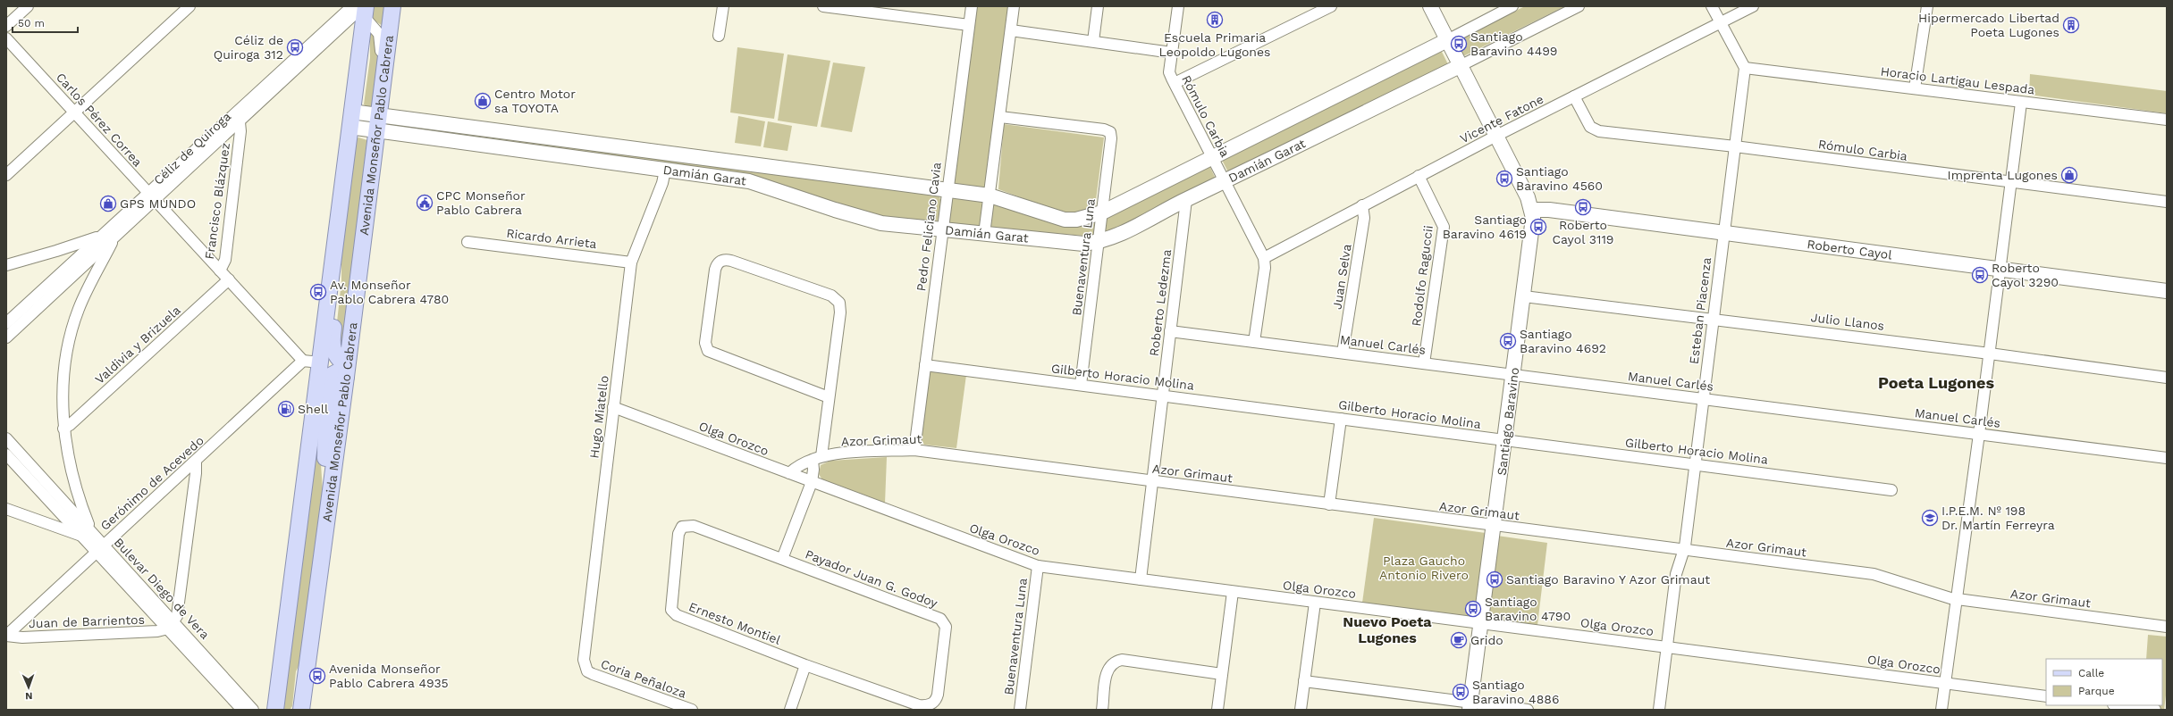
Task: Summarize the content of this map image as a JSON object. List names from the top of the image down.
{
  "streets": {
    "main road": [
      "Avenida Monseñor Pablo Cabrera",
      "Damián Garat",
      "Roberto Cayol",
      "Santiago Baravino"
    ],
    "street": [
      "Horacio Lartigau Lespada",
      "Rómulo Carbia",
      "Vicente Fatone",
      "Carlos Pérez Correa",
      "Céliz de Quiroga",
      "Francisco Blázquez",
      "Pedro Feliciano Cavia",
      "Ricardo Arrieta",
      "Buenaventura Luna",
      "Rodolfo Raguccii",
      "Juan Selva",
      "Roberto Ledezma",
      "Esteban Piacenza",
      "Julio Llanos",
      "Valdivia y Brizuela",
      "Manuel Carlés",
      "Gilberto Horacio Molina",
      "Hugo Miatello",
      "Olga Orozco",
      "Azor Grimaut",
      "Gerónimo de Acevedo",
      "Payador Juan G. Godoy",
      "Bulevar Diego de Vera",
      "Juan de Barrientos",
      "Ernesto Montiel",
      "Coria Peñaloza"
    ]
  },
  "crossings": [
    ["Horacio Lartigau Lespada", "Esteban Piacenza"],
    ["Rómulo Carbia", "Vicente Fatone"],
    ["Rómulo Carbia", "Damián Garat"],
    ["Rómulo Carbia", "Esteban Piacenza"],
    ["Rómulo Carbia", "Manuel Carlés"],
    ["Vicente Fatone", "Rodolfo Raguccii"],
    ["Vicente Fatone", "Juan Selva"],
    ["Vicente Fatone", "Santiago Baravino"],
    ["Carlos Pérez Correa", "Céliz de Quiroga"],
    ["Carlos Pérez Correa", "Francisco Blázquez"],
    ["Carlos Pérez Correa", "Valdivia y Brizuela"],
    ["Carlos Pérez Correa", "Gerónimo de Acevedo"],
    ["Avenida Monseñor Pablo Cabrera", "Céliz de Quiroga"],
    ["Avenida Monseñor Pablo Cabrera", "Damián Garat"],
    ["Céliz de Quiroga", "Francisco Blázquez"],
    ["Damián Garat", "Pedro Feliciano Cavia"],
    ["Damián Garat", "Buenaventura Luna"],
    ["Damián Garat", "Roberto Ledezma"],
    ["Damián Garat", "Hugo Miatello"],
    ["Damián Garat", "Santiago Baravino"],
    ["Pedro Feliciano Cavia", "Gilberto Horacio Molina"],
    ["Pedro Feliciano Cavia", "Azor Grimaut"],
    ["Ricardo Arrieta", "Hugo Miatello"],
    ["Roberto Cayol", "Esteban Piacenza"],
    ["Roberto Cayol", "Santiago Baravino"],
    ["Buenaventura Luna", "Gilberto Horacio Molina"],
    ["Buenaventura Luna", "Olga Orozco"],
    ["Rodolfo Raguccii", "Manuel Carlés"],
    ["Juan Selva", "Manuel Carlés"],
    ["Roberto Ledezma", "Manuel Carlés"],
    ["Roberto Ledezma", "Gilberto Horacio Molina"],
    ["Roberto Ledezma", "Olga Orozco"],
    ["Roberto Ledezma", "Azor Grimaut"],
    ["Esteban Piacenza", "Julio Llanos"],
    ["Esteban Piacenza", "Manuel Carlés"],
    ["Esteban Piacenza", "Gilberto Horacio Molina"],
    ["Esteban Piacenza", "Olga Orozco"],
    ["Esteban Piacenza", "Azor Grimaut"],
    ["Julio Llanos", "Santiago Baravino"],
    ["Manuel Carlés", "Santiago Baravino"],
    ["Gilberto Horacio Molina", "Santiago Baravino"],
    ["Hugo Miatello", "Olga Orozco"],
    ["Hugo Miatello", "Coria Peñaloza"],
    ["Santiago Baravino", "Olga Orozco"],
    ["Santiago Baravino", "Azor Grimaut"],
    ["Olga Orozco", "Azor Grimaut"],
    ["Gerónimo de Acevedo", "Bulevar Diego de Vera"],
    ["Gerónimo de Acevedo", "Juan de Barrientos"],
    ["Payador Juan G. Godoy", "Ernesto Montiel"],
    ["Bulevar Diego de Vera", "Juan de Barrientos"]
  ],
  "districts": ["Poeta Lugones", "Nuevo Poeta Lugones"],
  "parks": ["Plaza Gaucho Antonio Rivero"],
  "places": {
    "building": ["Escuela Primaria Leopoldo Lugones", "Hipermercado Libertad Poeta Lugones"],
    "bus stop": [
      "Santiago Baravino 4499",
      "Céliz de Quiroga 312",
      "Santiago Baravino 4560",
      "Roberto Cayol 3119",
      "Santiago Baravino 4619",
      "Roberto Cayol 3290",
      "Av. Monseñor Pablo Cabrera 4780",
      "Santiago Baravino 4692",
      "Santiago Baravino Y Azor Grimaut",
      "Santiago Baravino 4790",
      "Avenida Monseñor Pablo Cabrera 4935",
      "Santiago Baravino 4886"
    ],
    "shop": ["Centro Motor sa TOYOTA", "Imprenta Lugones", "GPS MUNDO"],
    "public building": ["CPC Monseñor Pablo Cabrera"],
    "fuel station": ["Shell"],
    "school or university": ["I.P.E.M. Nº 198 Dr. Martín Ferreyra"],
    "cafe": ["Grido"]
  },
  "legend": ["Calle", "Parque"],
  "scale_bar": "50 m",
  "north": "bottom"
}
